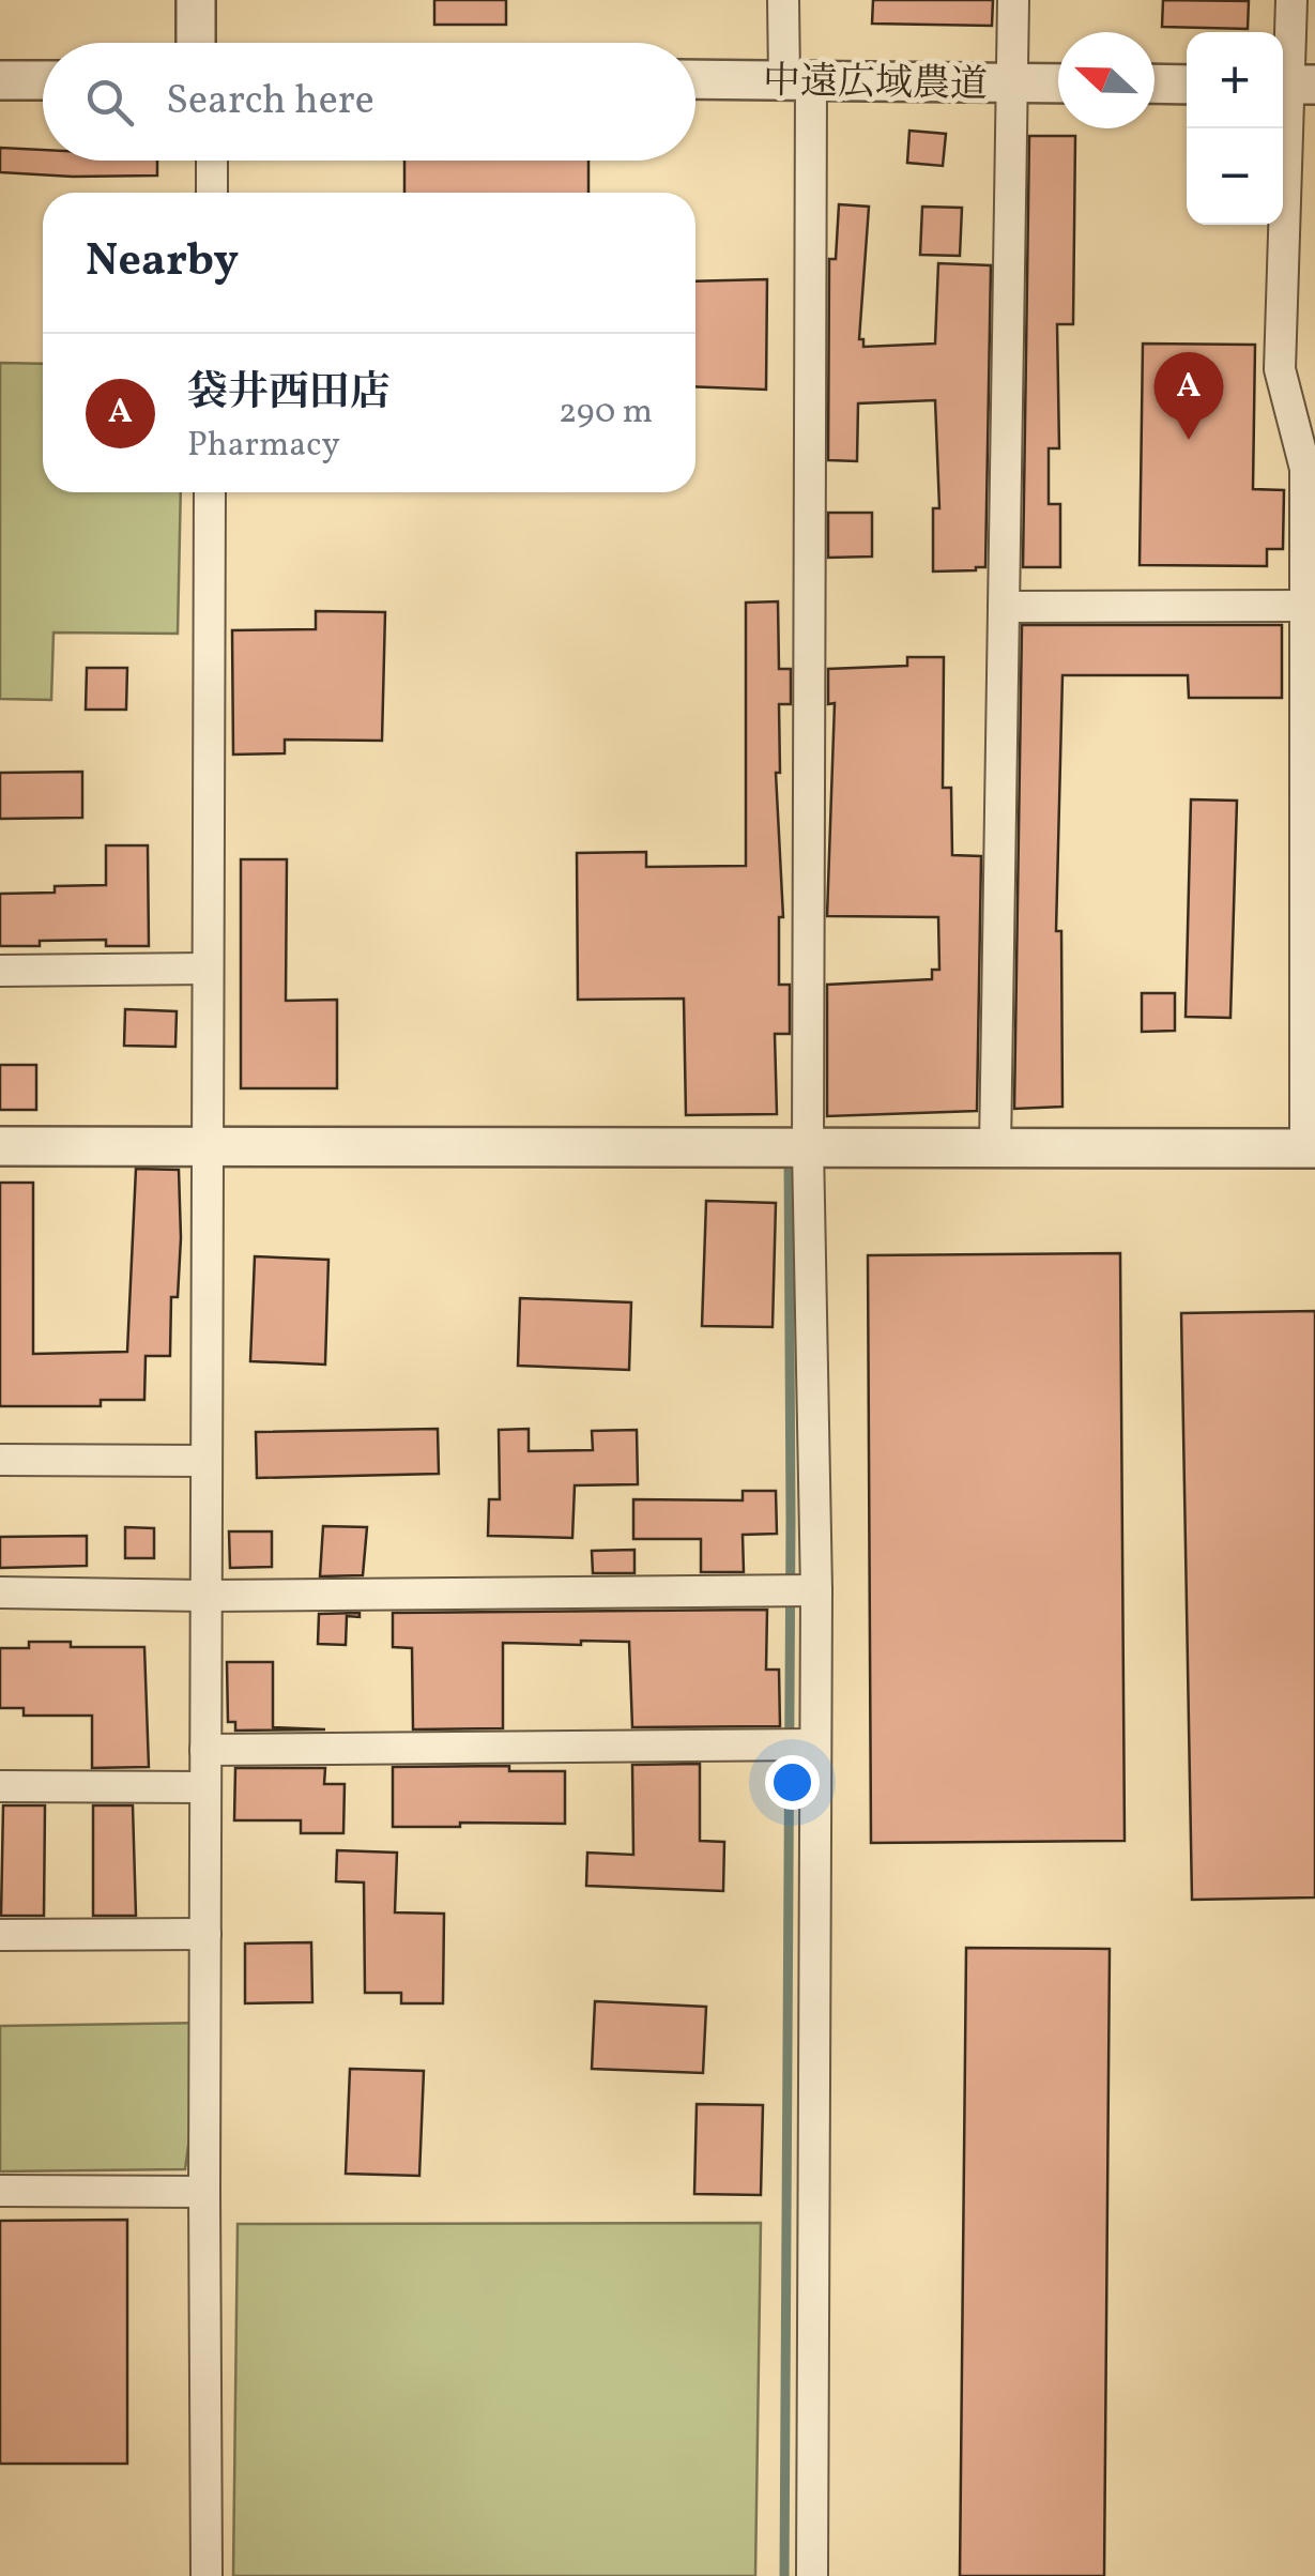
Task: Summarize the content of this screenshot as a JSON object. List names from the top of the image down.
{
  "streets": {
    "street": ["中遠広域農道"]
  },
  "north": "left",
  "page": {
    "map_buttons": ["+", "−"],
    "search": "Search here",
    "heading": "Nearby",
    "list": [
      {
        "mark": "A",
        "name": "袋井西田店",
        "note": "Pharmacy",
        "value": "290 m"
      }
    ],
    "pins": "A"
  }
}
